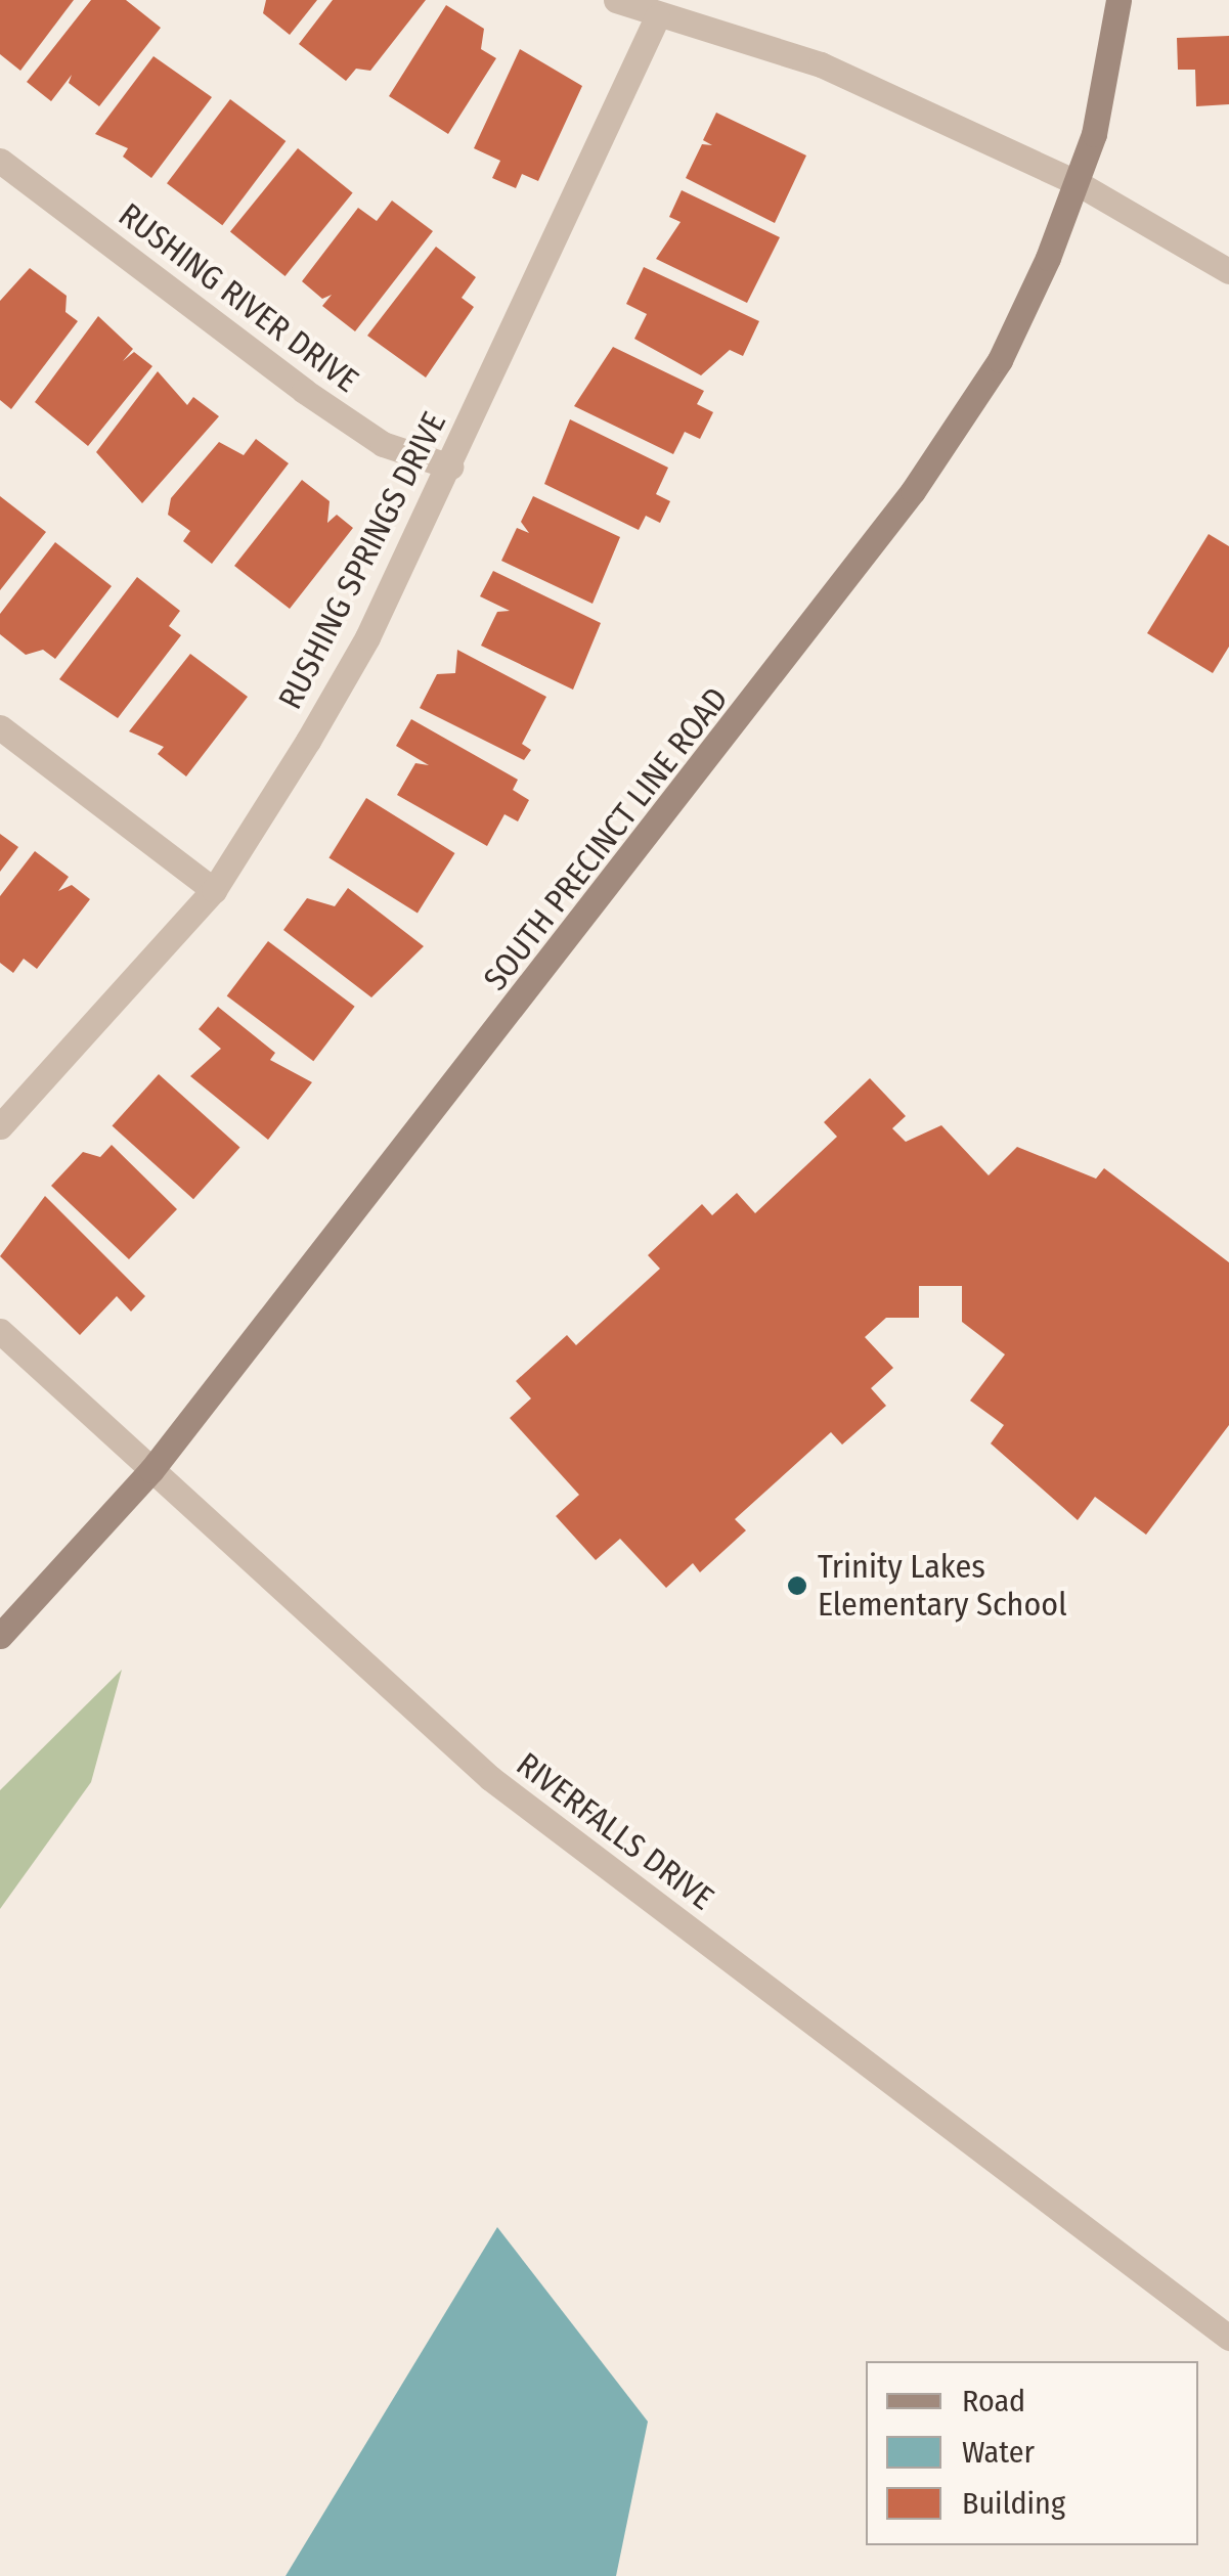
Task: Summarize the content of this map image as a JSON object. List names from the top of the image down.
{
  "streets": {
    "main road": ["SOUTH PRECINCT LINE ROAD"],
    "street": ["RUSHING RIVER DRIVE", "RUSHING SPRINGS DRIVE", "RIVERFALLS DRIVE"]
  },
  "crossings": [
    ["RUSHING RIVER DRIVE", "RUSHING SPRINGS DRIVE"],
    ["SOUTH PRECINCT LINE ROAD", "RIVERFALLS DRIVE"]
  ],
  "places": ["Trinity Lakes Elementary School"],
  "legend": ["Road", "Water", "Building"]
}
